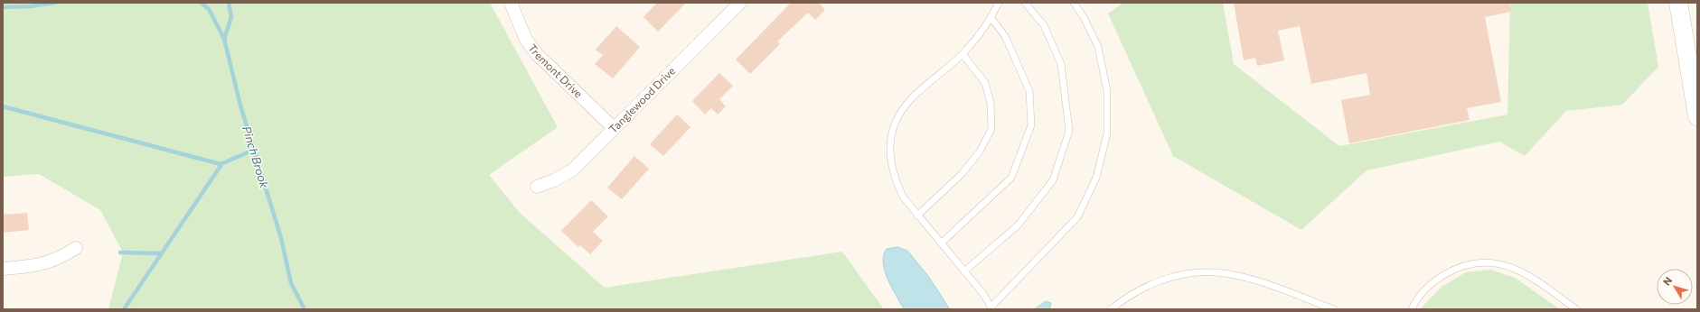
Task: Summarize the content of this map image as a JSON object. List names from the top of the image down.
{
  "streets": {
    "street": ["Tremont Drive", "Tanglewood Drive"]
  },
  "crossings": [
    ["Tremont Drive", "Tanglewood Drive"]
  ],
  "water": ["Pinch Brook"],
  "north": "top left"
}
